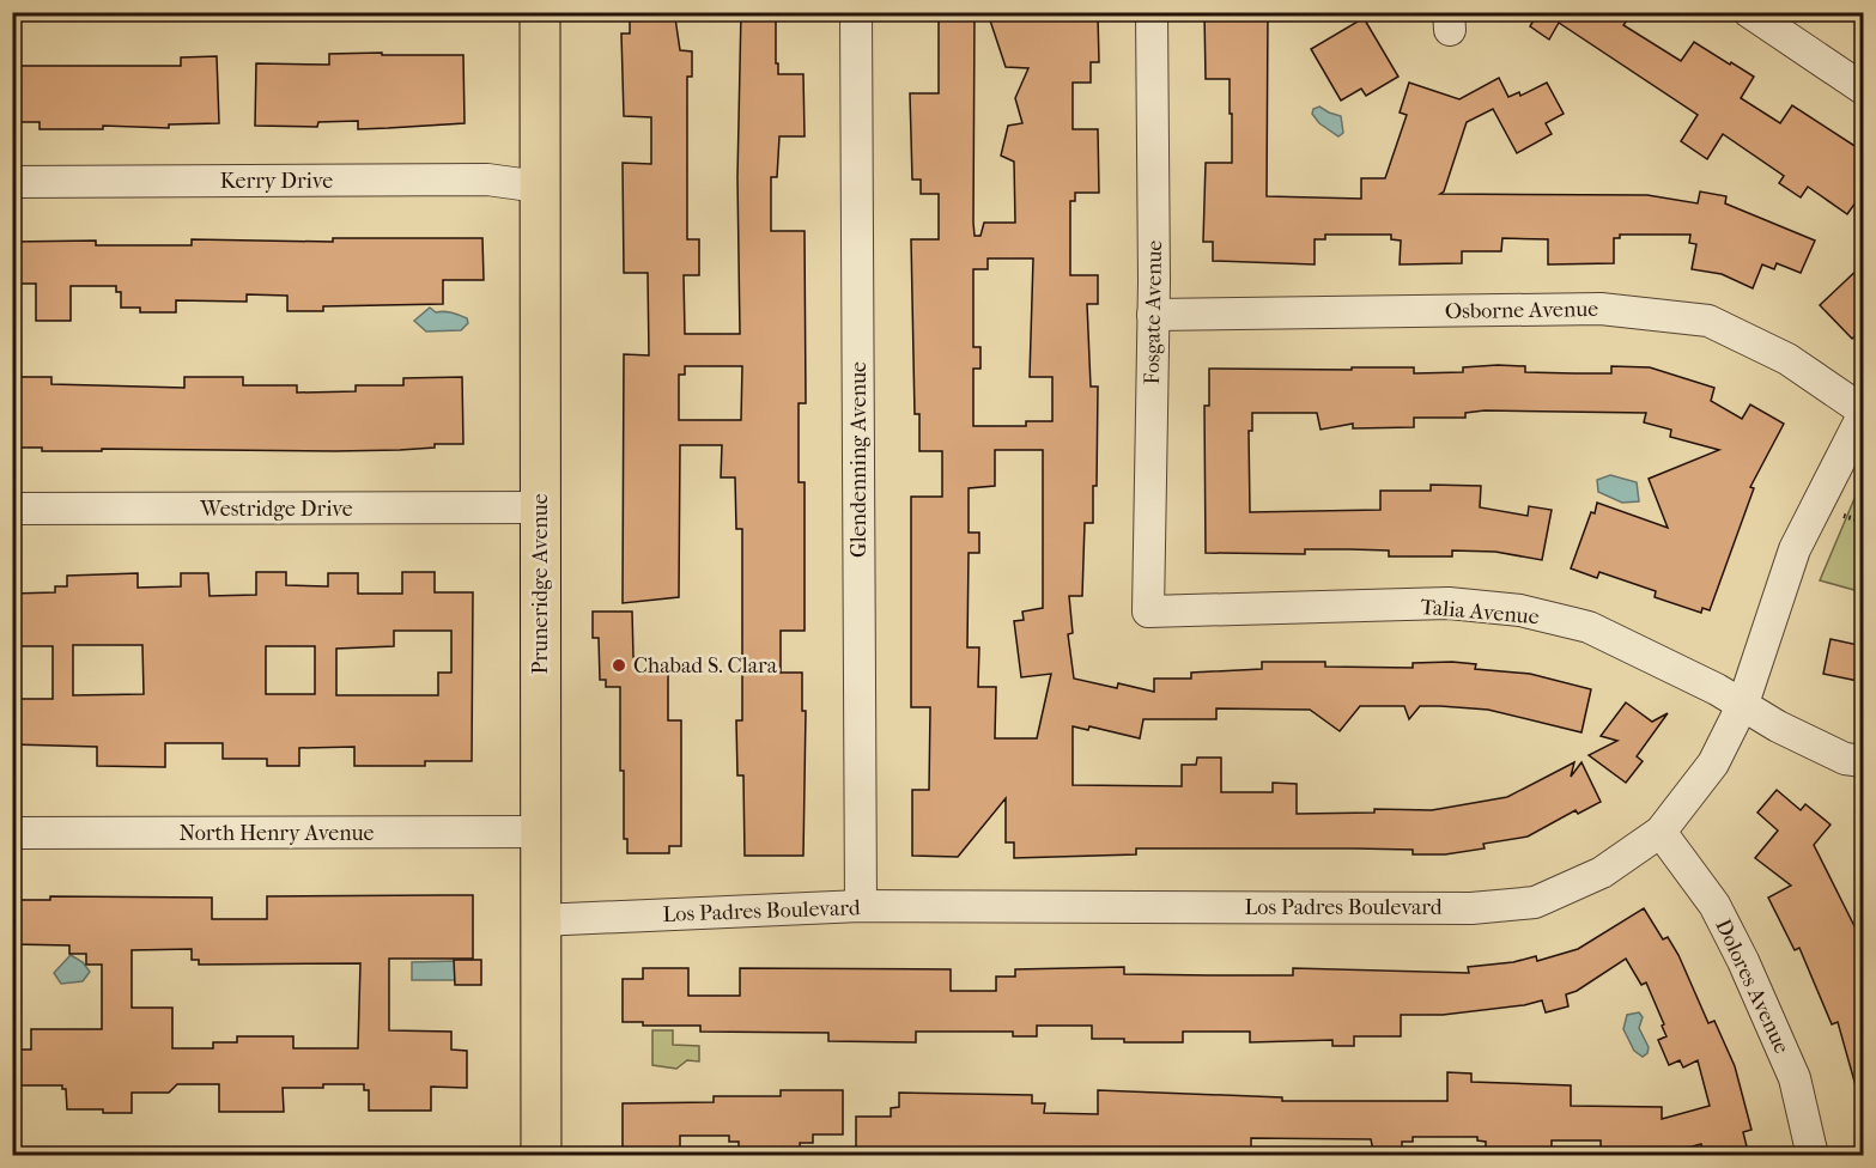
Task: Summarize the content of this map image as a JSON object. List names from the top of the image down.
{
  "streets": {
    "main road": ["Pruneridge Avenue"],
    "street": [
      "Kerry Drive",
      "Osborne Avenue",
      "Fosgate Avenue",
      "Glendenning Avenue",
      "Westridge Drive",
      "Talia Avenue",
      "North Henry Avenue",
      "Los Padres Boulevard",
      "Dolores Avenue"
    ]
  },
  "crossings": [
    ["Kerry Drive", "Pruneridge Avenue"],
    ["Osborne Avenue", "Fosgate Avenue"],
    ["Osborne Avenue", "Los Padres Boulevard"],
    ["Fosgate Avenue", "Talia Avenue"],
    ["Glendenning Avenue", "Los Padres Boulevard"],
    ["Westridge Drive", "Pruneridge Avenue"],
    ["Pruneridge Avenue", "North Henry Avenue"],
    ["Pruneridge Avenue", "Los Padres Boulevard"],
    ["Talia Avenue", "Los Padres Boulevard"],
    ["Los Padres Boulevard", "Dolores Avenue"]
  ],
  "places": ["Chabad S. Clara"]
}
